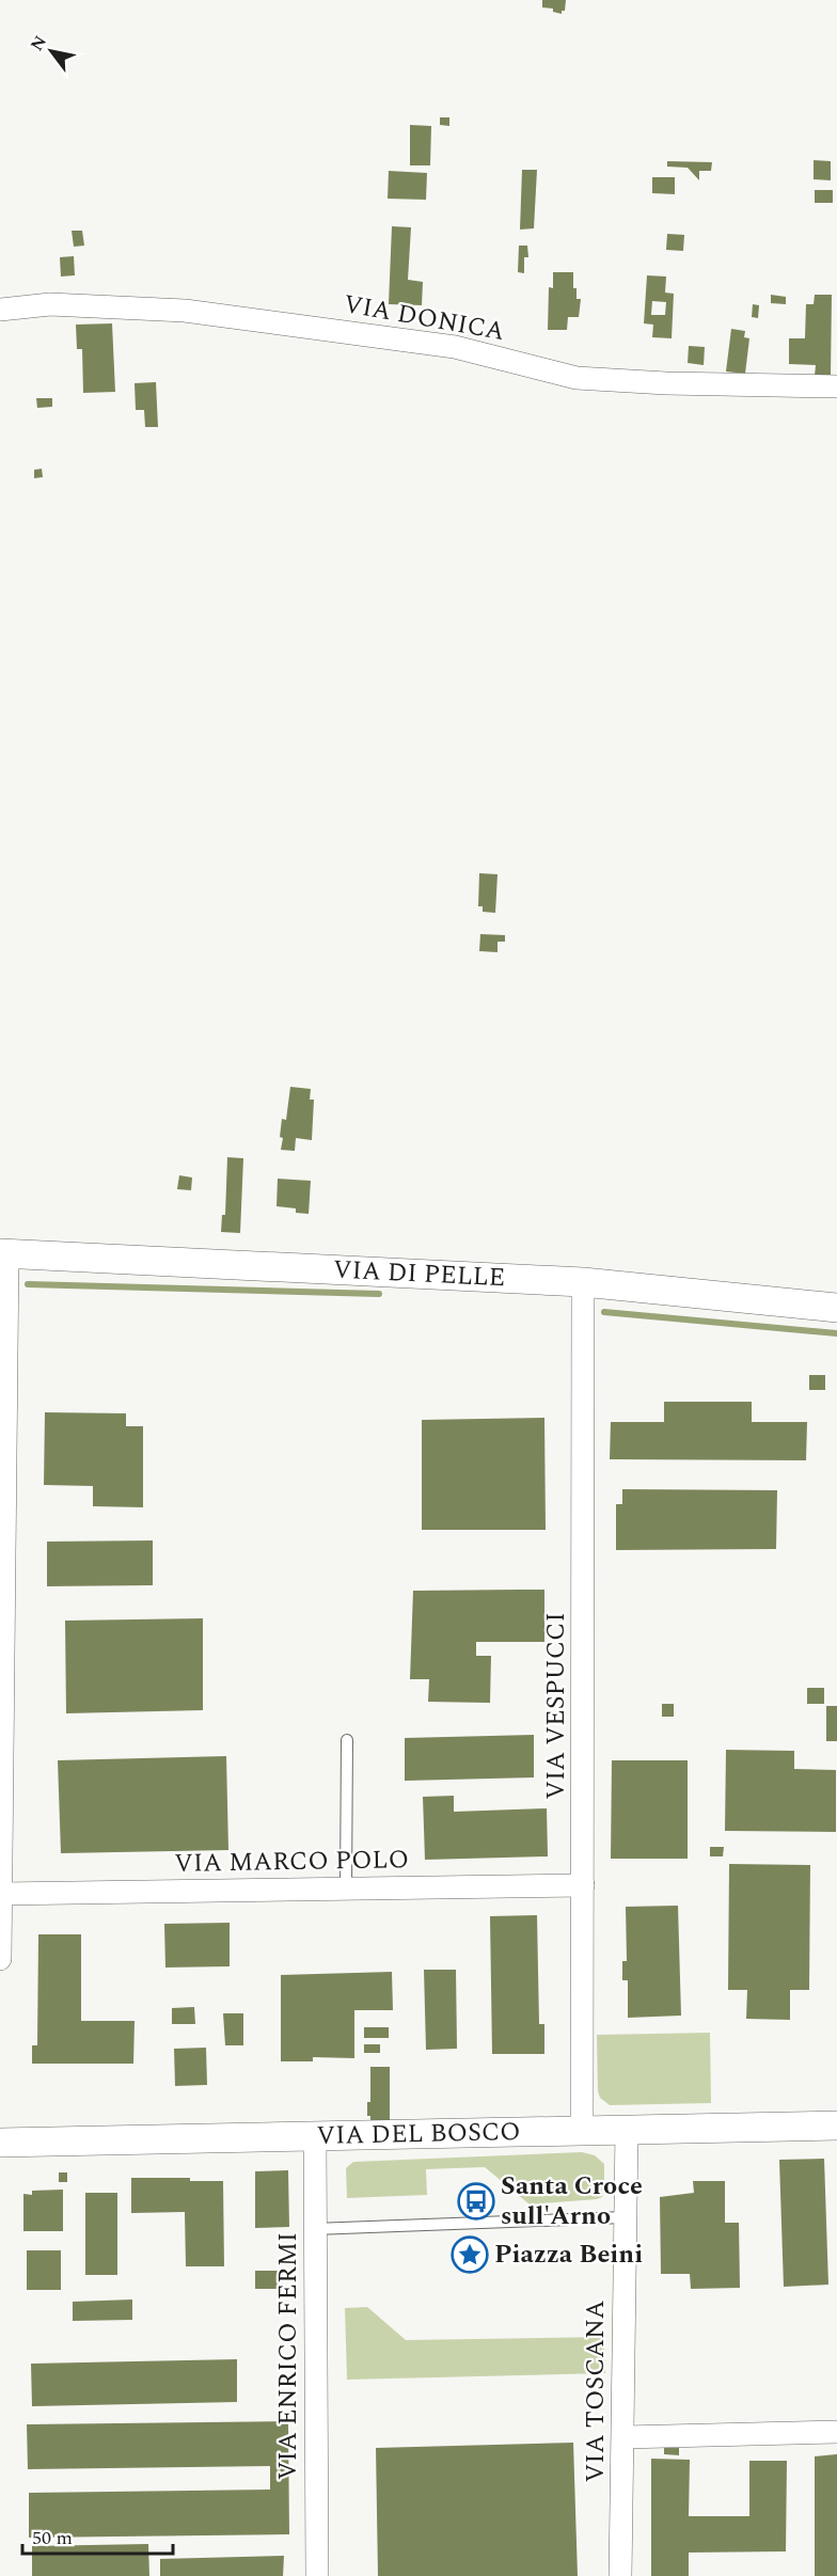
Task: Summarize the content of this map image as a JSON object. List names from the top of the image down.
{
  "streets": {
    "street": [
      "VIA DONICA",
      "VIA DI PELLE",
      "VIA VESPUCCI",
      "VIA MARCO POLO",
      "VIA DEL BOSCO",
      "VIA ENRICO FERMI",
      "VIA TOSCANA"
    ]
  },
  "crossings": [
    ["VIA DI PELLE", "VIA VESPUCCI"],
    ["VIA VESPUCCI", "VIA MARCO POLO"],
    ["VIA VESPUCCI", "VIA DEL BOSCO"],
    ["VIA DEL BOSCO", "VIA ENRICO FERMI"],
    ["VIA DEL BOSCO", "VIA TOSCANA"]
  ],
  "places": {
    "bus stop": ["Santa Croce sull'Arno"],
    "place": ["Piazza Beini"]
  },
  "scale_bar": "50 m",
  "north": "top left"
}
